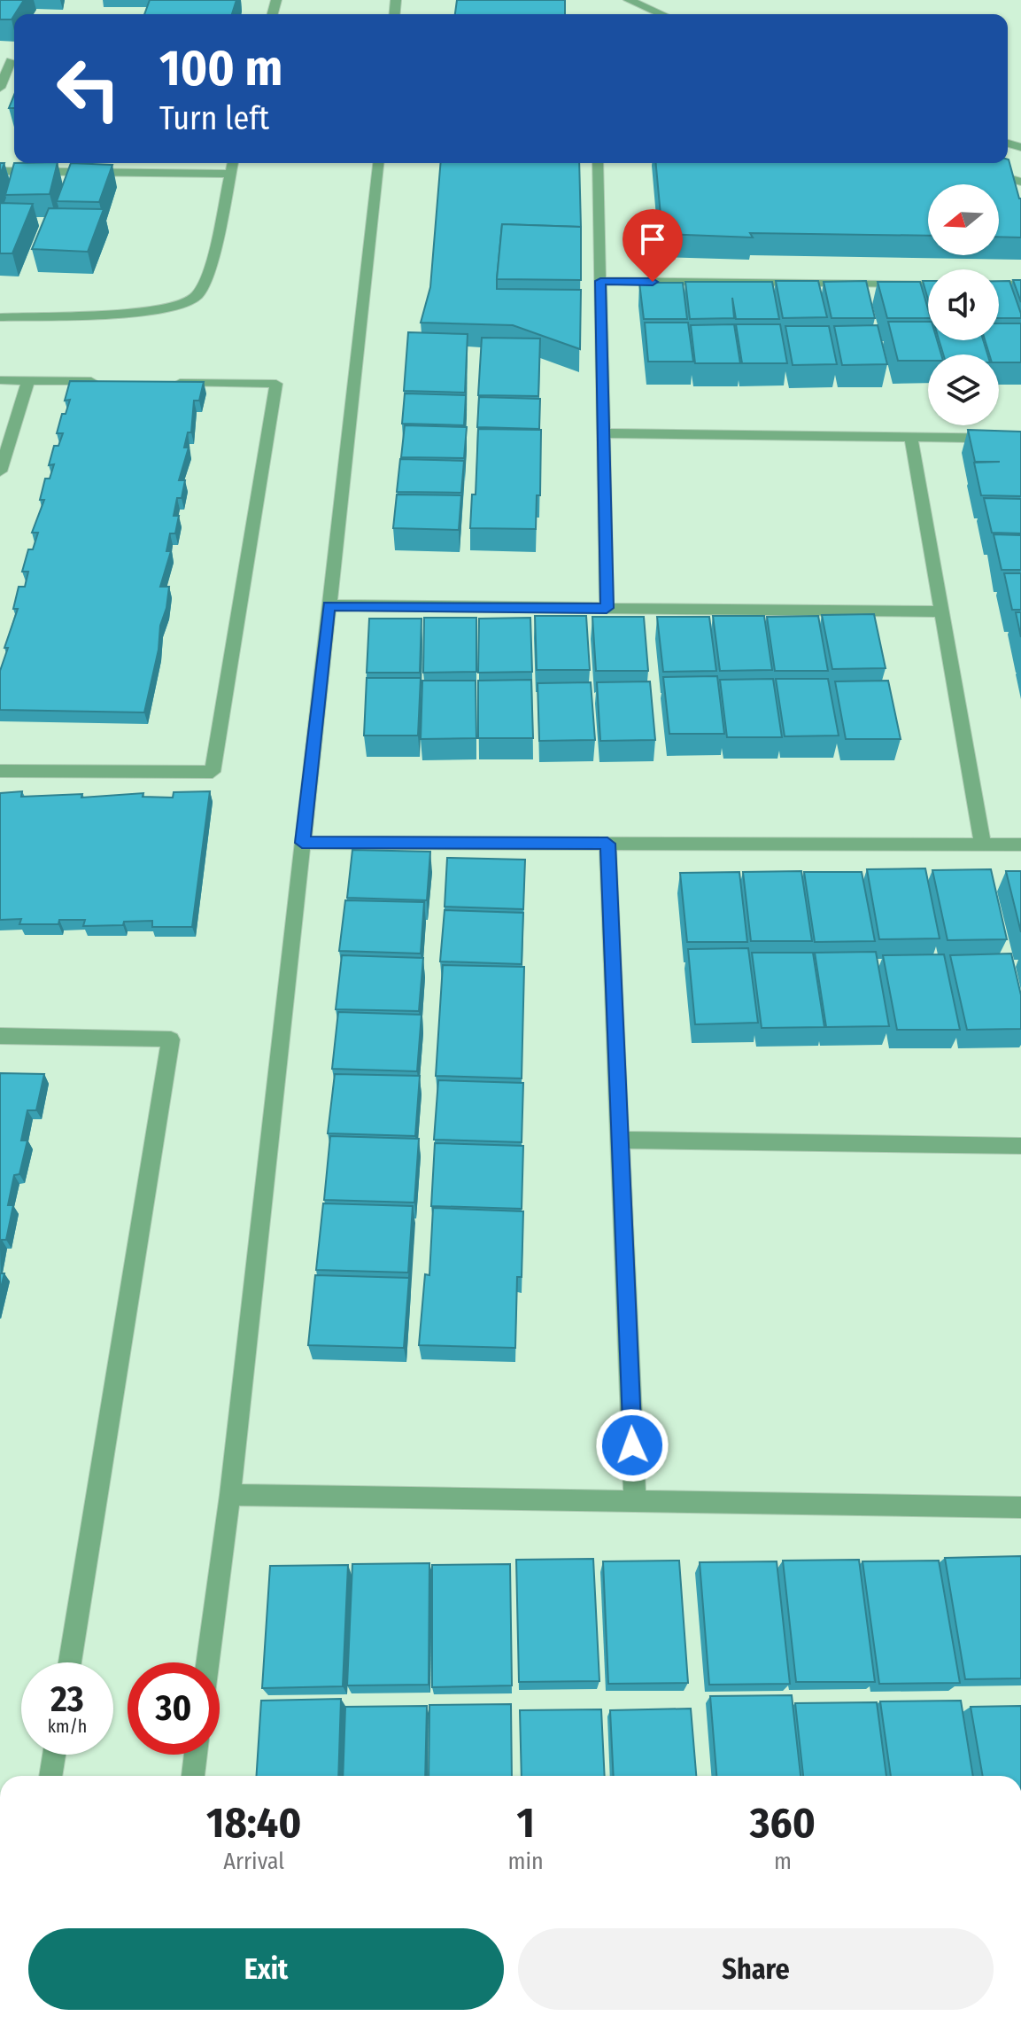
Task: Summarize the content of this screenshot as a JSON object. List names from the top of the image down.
{
  "north": "left",
  "page": {
    "turn": ["100 m", "Turn left"],
    "speed": "23 km/h",
    "limit": "30",
    "eta": [
      "18:40",
      "Arrival",
      "1",
      "min",
      "360",
      "m"
    ],
    "buttons": ["Exit", "Share"]
  }
}
